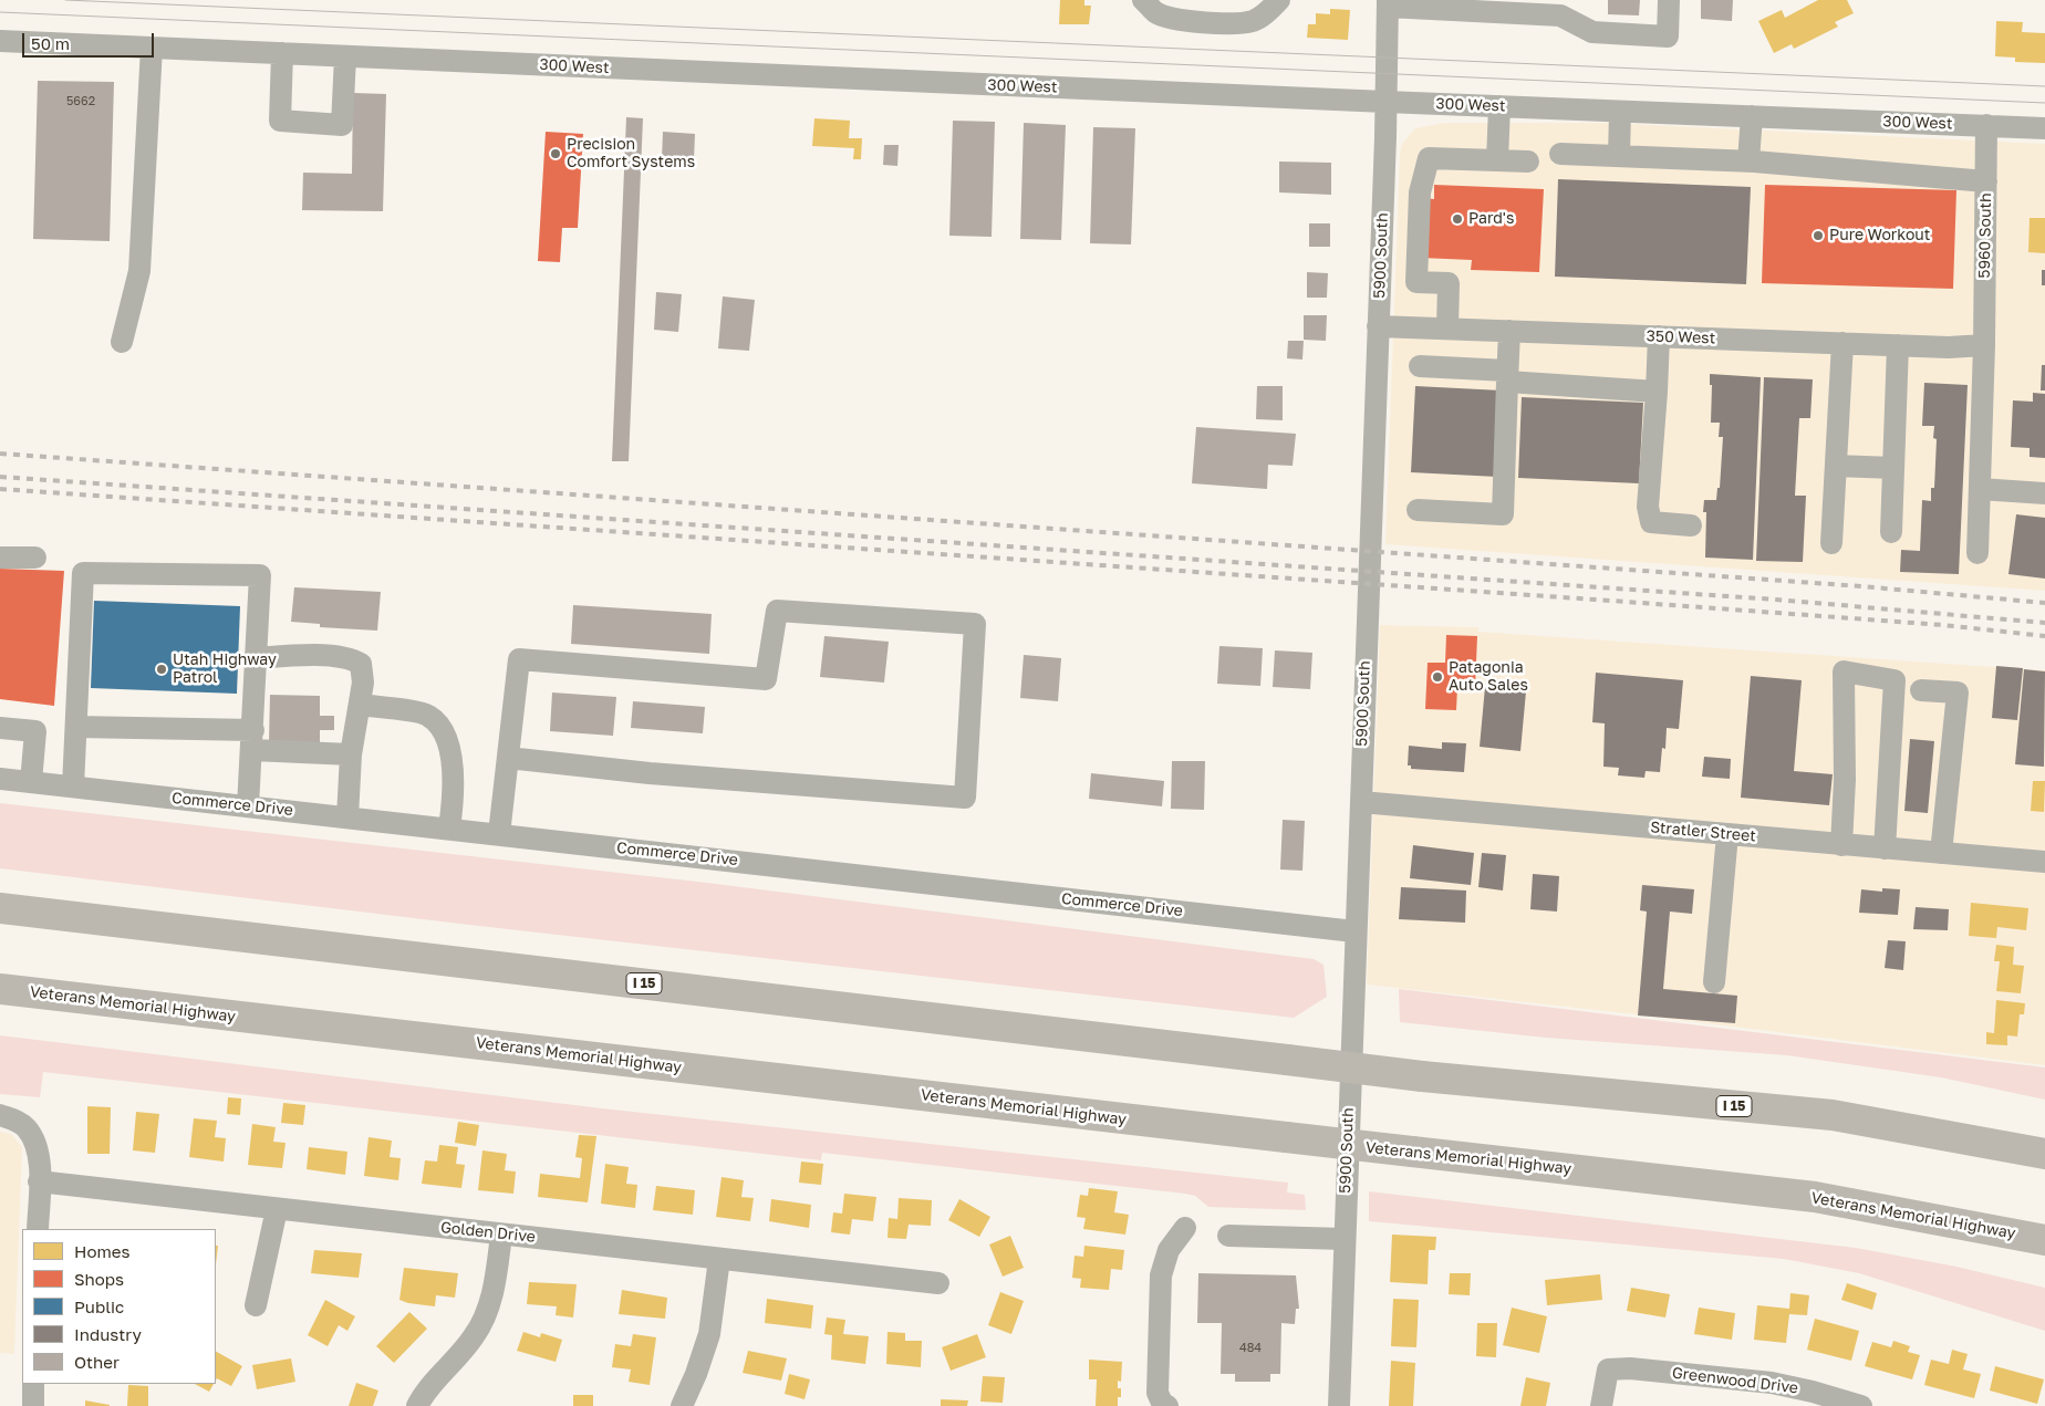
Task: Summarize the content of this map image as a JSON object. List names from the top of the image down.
{
  "streets": {
    "highway": ["I 15", "Veterans Memorial Highway"],
    "street": [
      "300 West",
      "5960 South",
      "5900 South",
      "350 West",
      "Commerce Drive",
      "Stratler Street",
      "Golden Drive",
      "Greenwood Drive"
    ]
  },
  "crossings": [
    ["300 West", "5960 South"],
    ["300 West", "5900 South"],
    ["5960 South", "350 West"],
    ["5900 South", "350 West"],
    ["5900 South", "Commerce Drive"],
    ["5900 South", "Stratler Street"]
  ],
  "places": [
    "Precision Comfort Systems",
    "Pard's",
    "Pure Workout",
    "Utah Highway Patrol",
    "Patagonia Auto Sales"
  ],
  "house_numbers": ["5662", "484"],
  "legend": [
    "Homes",
    "Shops",
    "Public",
    "Industry",
    "Other"
  ],
  "scale_bar": "50 m"
}
